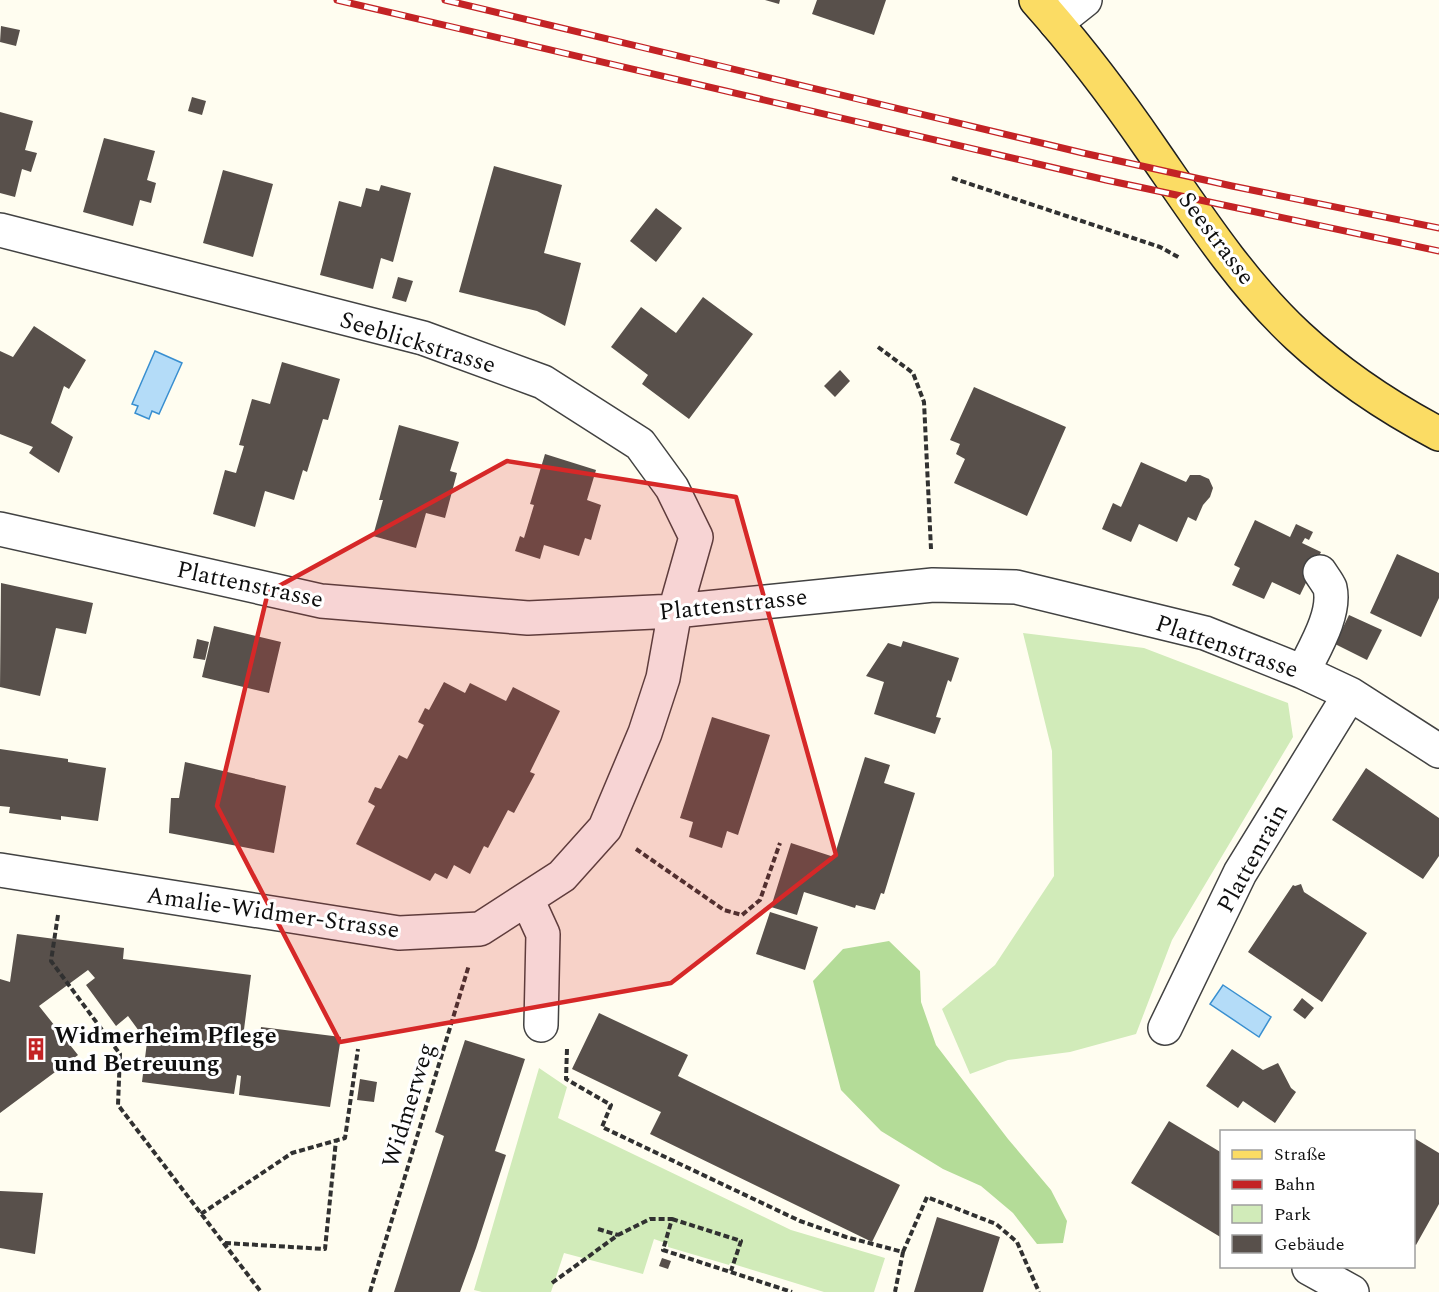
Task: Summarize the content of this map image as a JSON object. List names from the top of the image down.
{
  "streets": {
    "main road": ["Seestrasse"],
    "street": [
      "Seeblickstrasse",
      "Plattenstrasse",
      "Plattenrain",
      "Amalie-Widmer-Strasse"
    ],
    "path": ["Widmerweg"]
  },
  "crossings": [
    ["Seeblickstrasse", "Plattenstrasse"],
    ["Seeblickstrasse", "Amalie-Widmer-Strasse"],
    ["Plattenstrasse", "Plattenrain"],
    ["Plattenstrasse", "Amalie-Widmer-Strasse"],
    ["Amalie-Widmer-Strasse", "Widmerweg"]
  ],
  "places": {
    "building": ["Widmerheim Pflege und Betreuung"]
  },
  "legend": [
    "Straße",
    "Bahn",
    "Park",
    "Gebäude"
  ]
}
